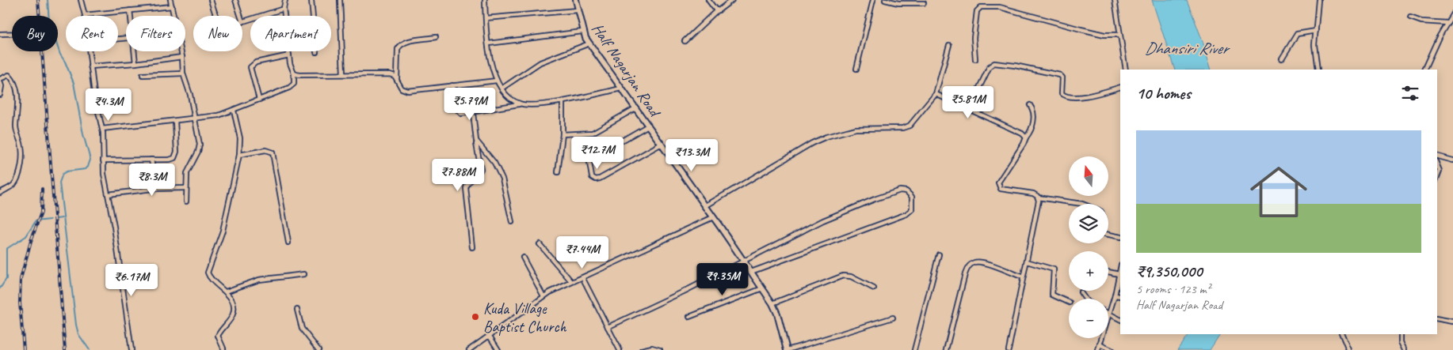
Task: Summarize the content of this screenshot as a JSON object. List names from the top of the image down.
{
  "streets": {
    "main road": ["Half Nagarjan Road"]
  },
  "water": ["Dhansiri River"],
  "places": ["Kuda Village Baptist Church"],
  "north": "top",
  "page": {
    "chip": [
      "Buy",
      "Rent",
      "Filters",
      "New",
      "Apartment"
    ],
    "heading": "10 homes",
    "price": [
      "₹5.81M",
      "₹5.79M",
      "₹4.3M",
      "₹12.7M",
      "₹13.3M",
      "₹7.88M",
      "₹8.3M",
      "₹7.44M",
      "₹9.35M",
      "₹6.17M"
    ],
    "list": [
      {
        "name": "₹9,350,000",
        "note": "5 rooms · 123 m² · Half Nagarjan Road"
      }
    ],
    "map_buttons": ["+", "−"]
  }
}
